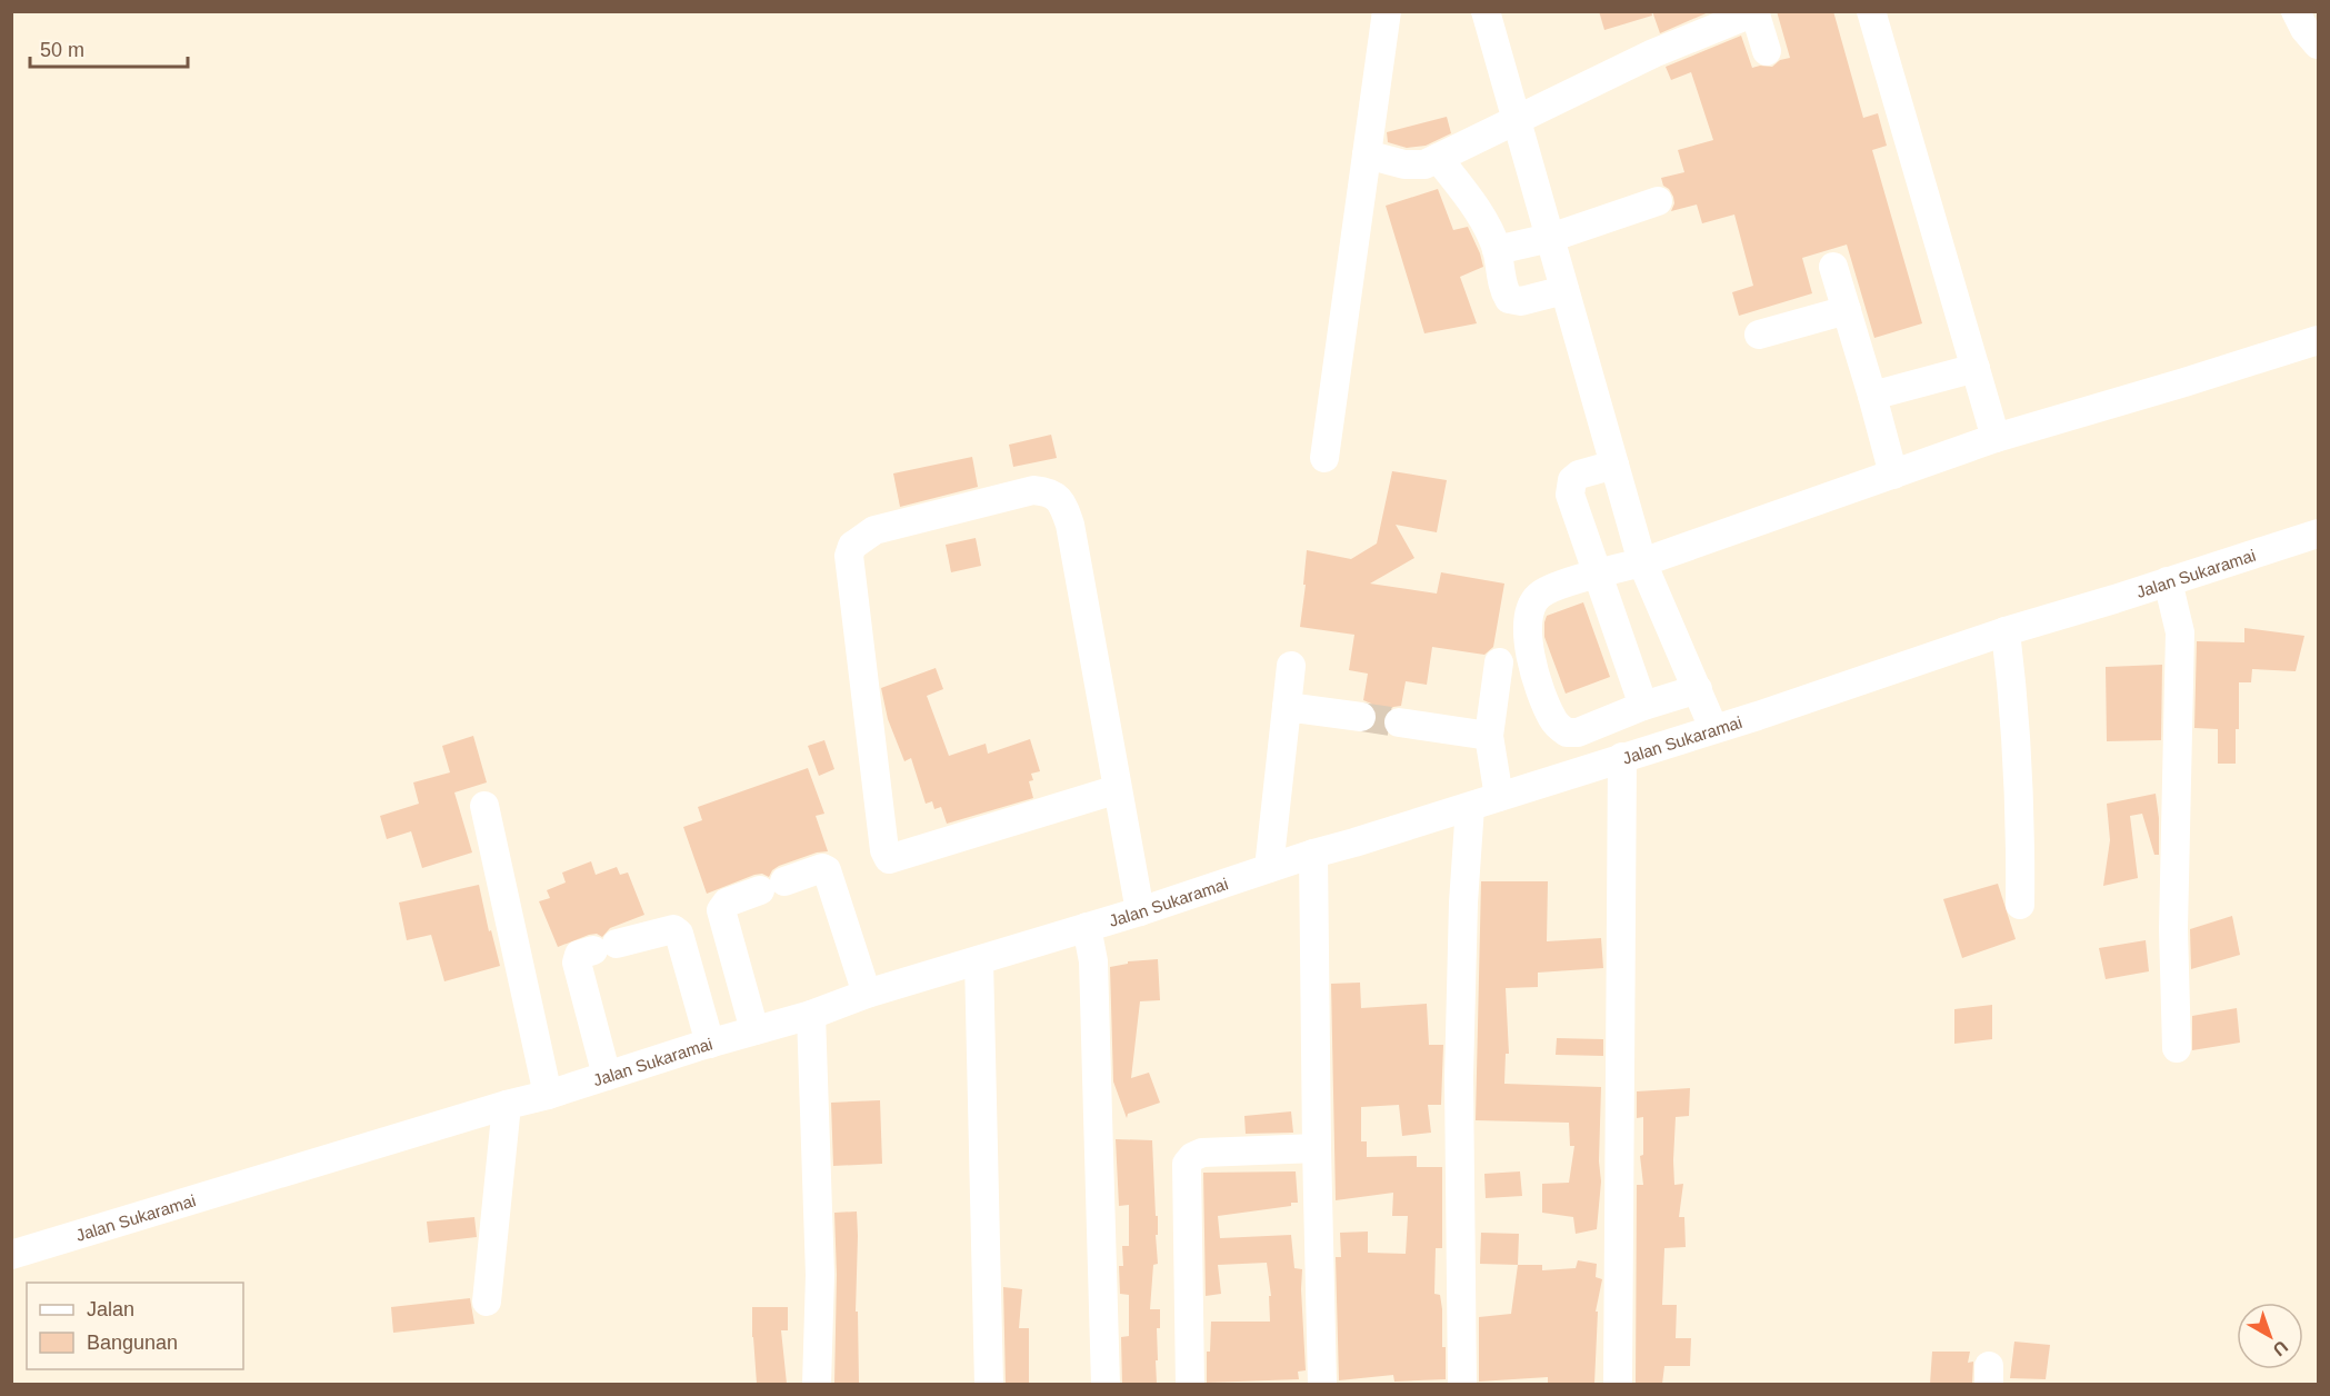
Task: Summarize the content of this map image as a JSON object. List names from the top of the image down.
{
  "streets": {
    "street": ["Jalan Sukaramai"]
  },
  "legend": ["Jalan", "Bangunan"],
  "scale_bar": "50 m",
  "north": "bottom right"
}
